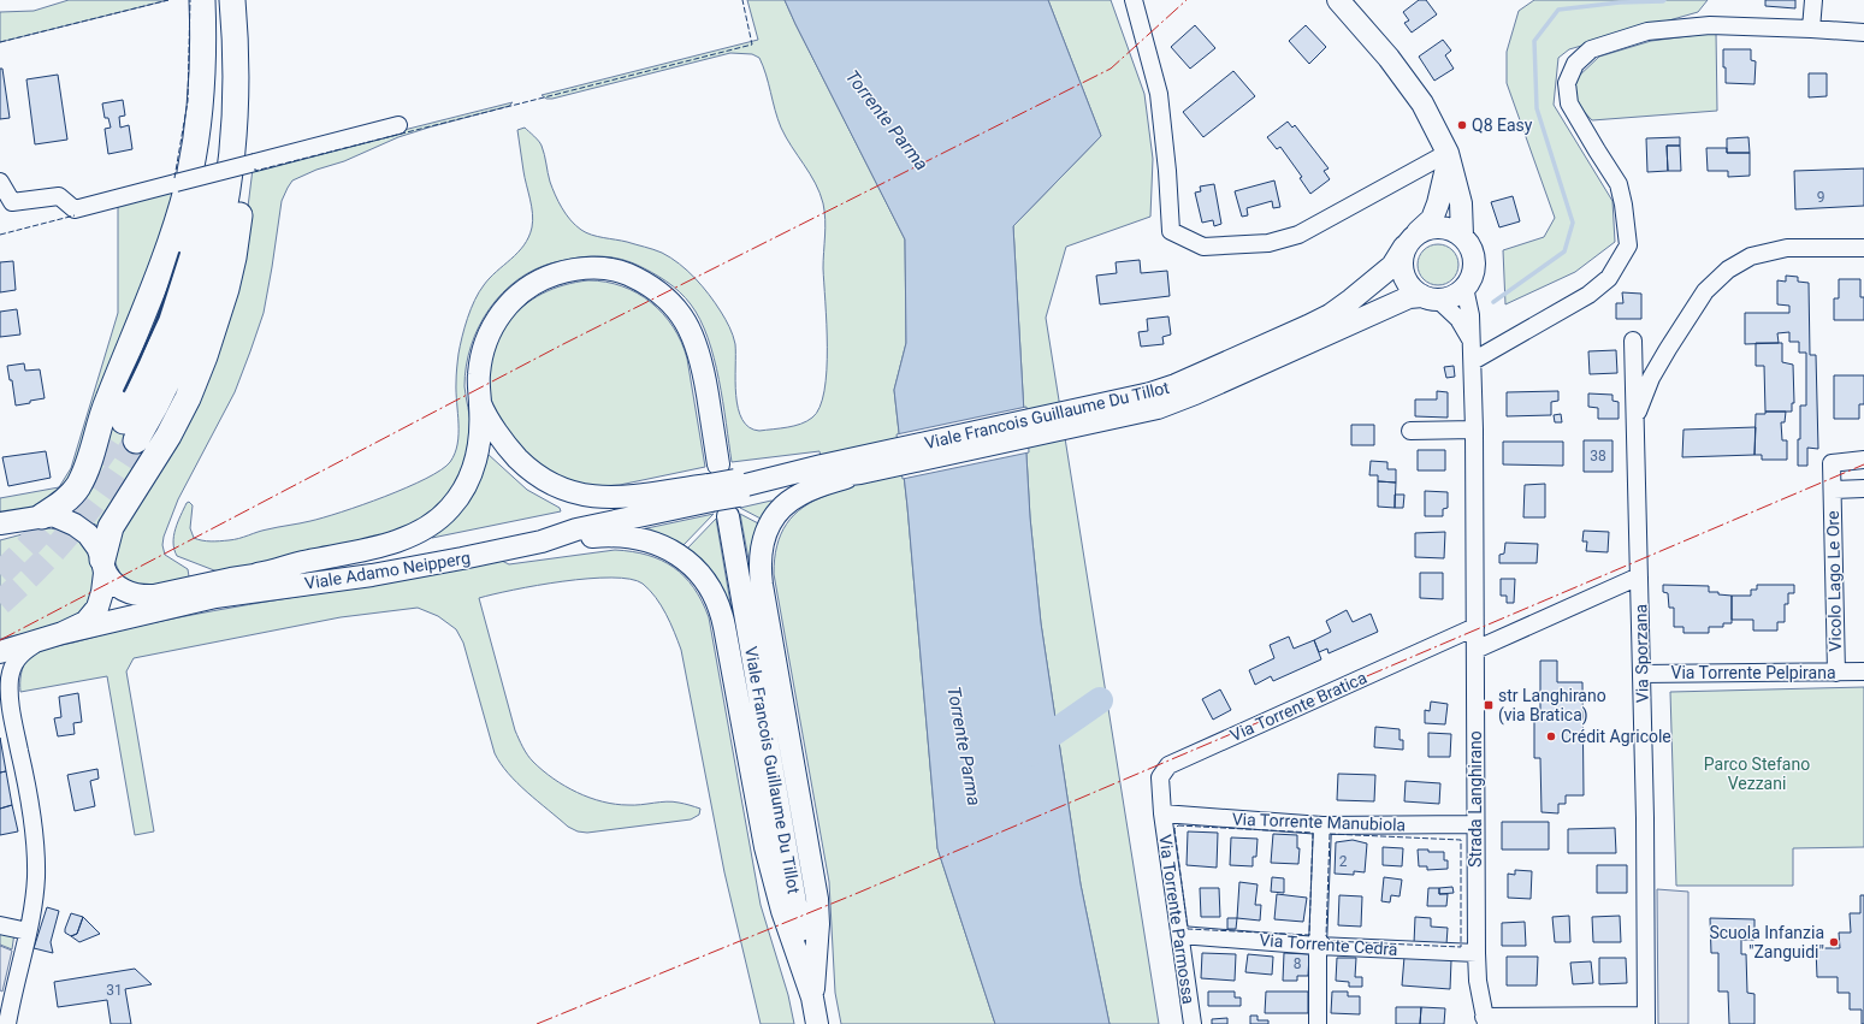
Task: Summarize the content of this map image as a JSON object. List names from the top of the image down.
{
  "streets": {
    "main road": ["Viale Francois Guillaume Du Tillot", "Viale Adamo Neipperg", "Strada Langhirano"],
    "street": [
      "Vicolo Lago Le Ore",
      "Via Sporzana",
      "Via Torrente Pelpirana",
      "Via Torrente Bratica",
      "Via Torrente Manubiola",
      "Via Torrente Parmossa",
      "Via Torrente Cedra"
    ]
  },
  "crossings": [
    ["Viale Francois Guillaume Du Tillot", "Viale Adamo Neipperg"],
    ["Viale Francois Guillaume Du Tillot", "Strada Langhirano"],
    ["Vicolo Lago Le Ore", "Via Torrente Pelpirana"],
    ["Via Sporzana", "Via Torrente Pelpirana"],
    ["Via Torrente Bratica", "Strada Langhirano"],
    ["Via Torrente Bratica", "Via Torrente Manubiola"],
    ["Via Torrente Bratica", "Via Torrente Parmossa"],
    ["Strada Langhirano", "Via Torrente Manubiola"],
    ["Strada Langhirano", "Via Torrente Cedra"],
    ["Via Torrente Manubiola", "Via Torrente Parmossa"],
    ["Via Torrente Parmossa", "Via Torrente Cedra"]
  ],
  "water": ["Torrente Parma"],
  "parks": ["Parco Stefano Vezzani"],
  "places": {
    "other": ["Q8 Easy", "Crédit Agricole", "Scuola Infanzia \"Zanguidi\""],
    "transit": ["str Langhirano (via Bratica)"]
  },
  "house_numbers": [
    "9",
    "38",
    "2",
    "8",
    "31"
  ]
}
